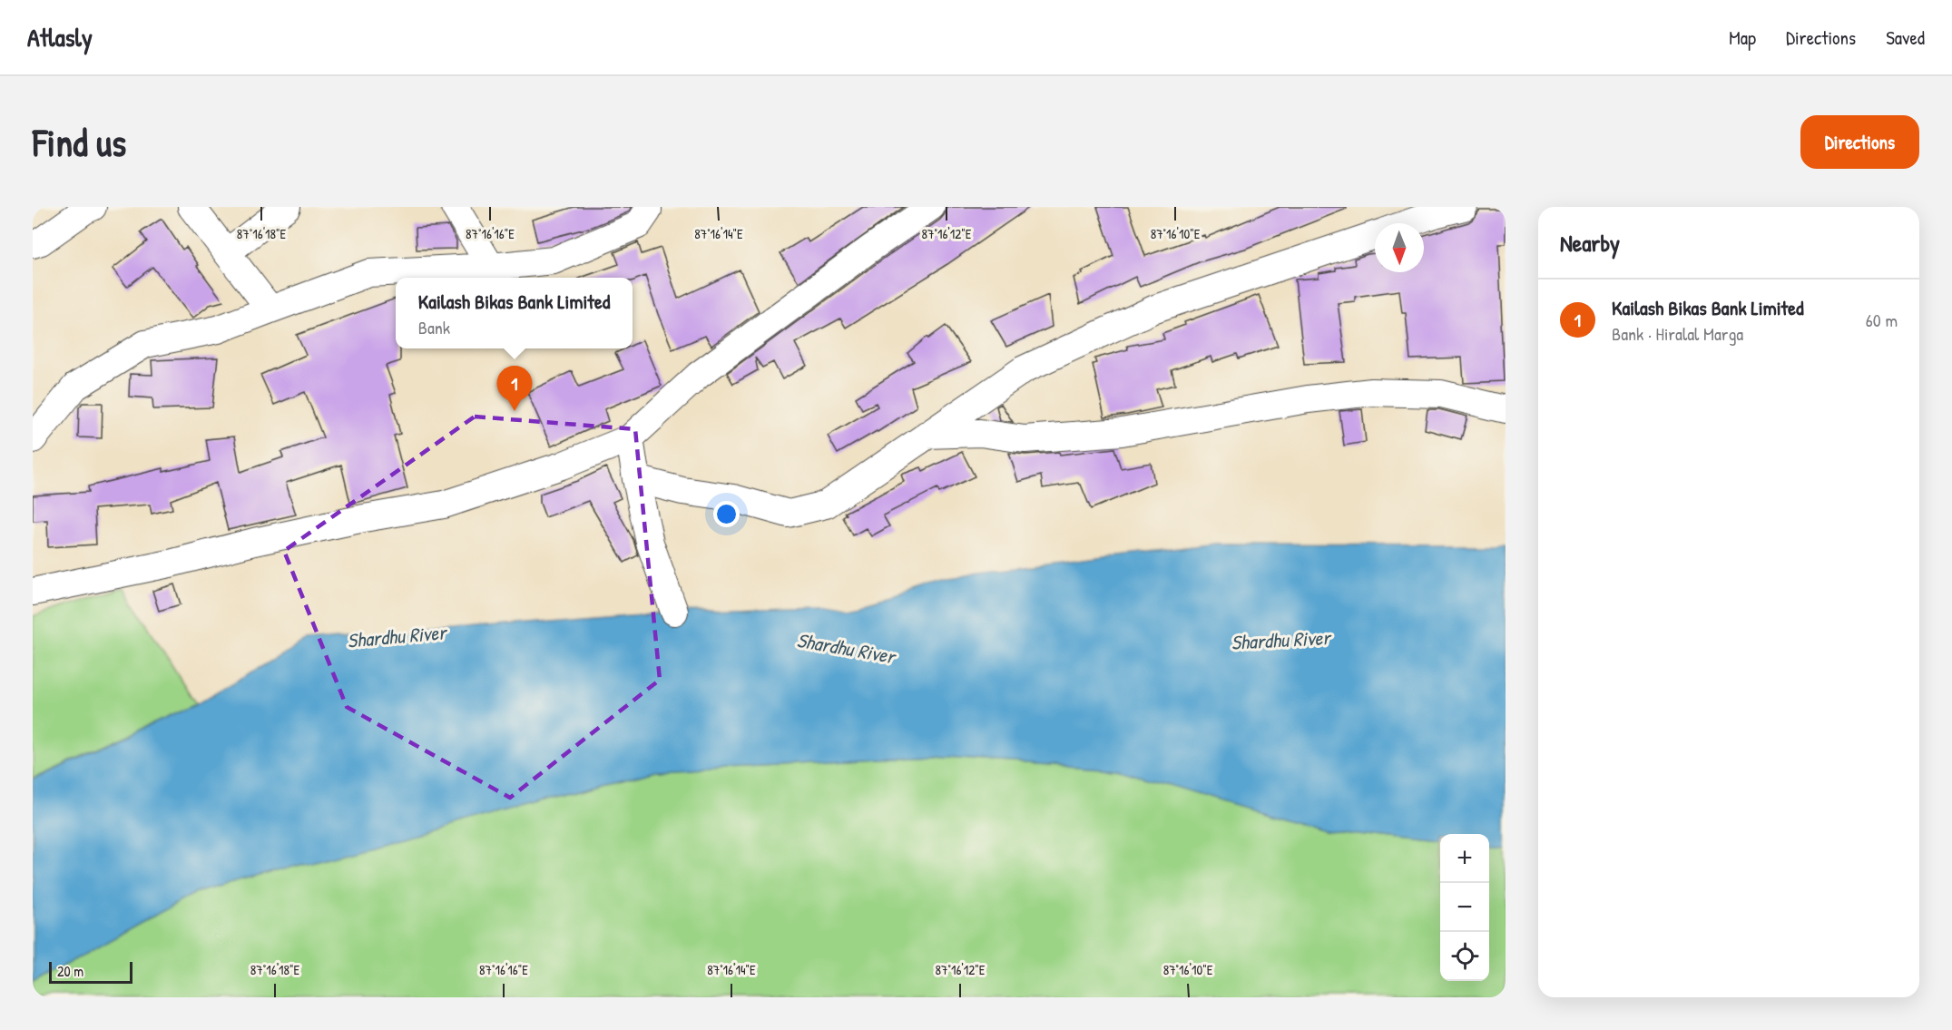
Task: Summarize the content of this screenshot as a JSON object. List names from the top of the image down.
{
  "water": ["Shardhu River"],
  "scale_bar": "20 m",
  "north": "bottom",
  "page": {
    "header": "Atlasly",
    "nav": ["Map", "Directions", "Saved"],
    "buttons": "Directions",
    "title": "Find us",
    "heading": "Nearby",
    "popup": ["Kailash Bikas Bank Limited", "Bank"],
    "list": [
      {
        "mark": "1",
        "name": "Kailash Bikas Bank Limited",
        "note": "Bank · Hiralal Marga",
        "value": "60 m"
      }
    ],
    "pins": "1",
    "map_buttons": ["+", "−"],
    "scale": "20 m"
  },
  "coordinates": [
    "87°16'18\"E",
    "87°16'16\"E",
    "87°16'14\"E",
    "87°16'12\"E",
    "87°16'10\"E"
  ]
}
